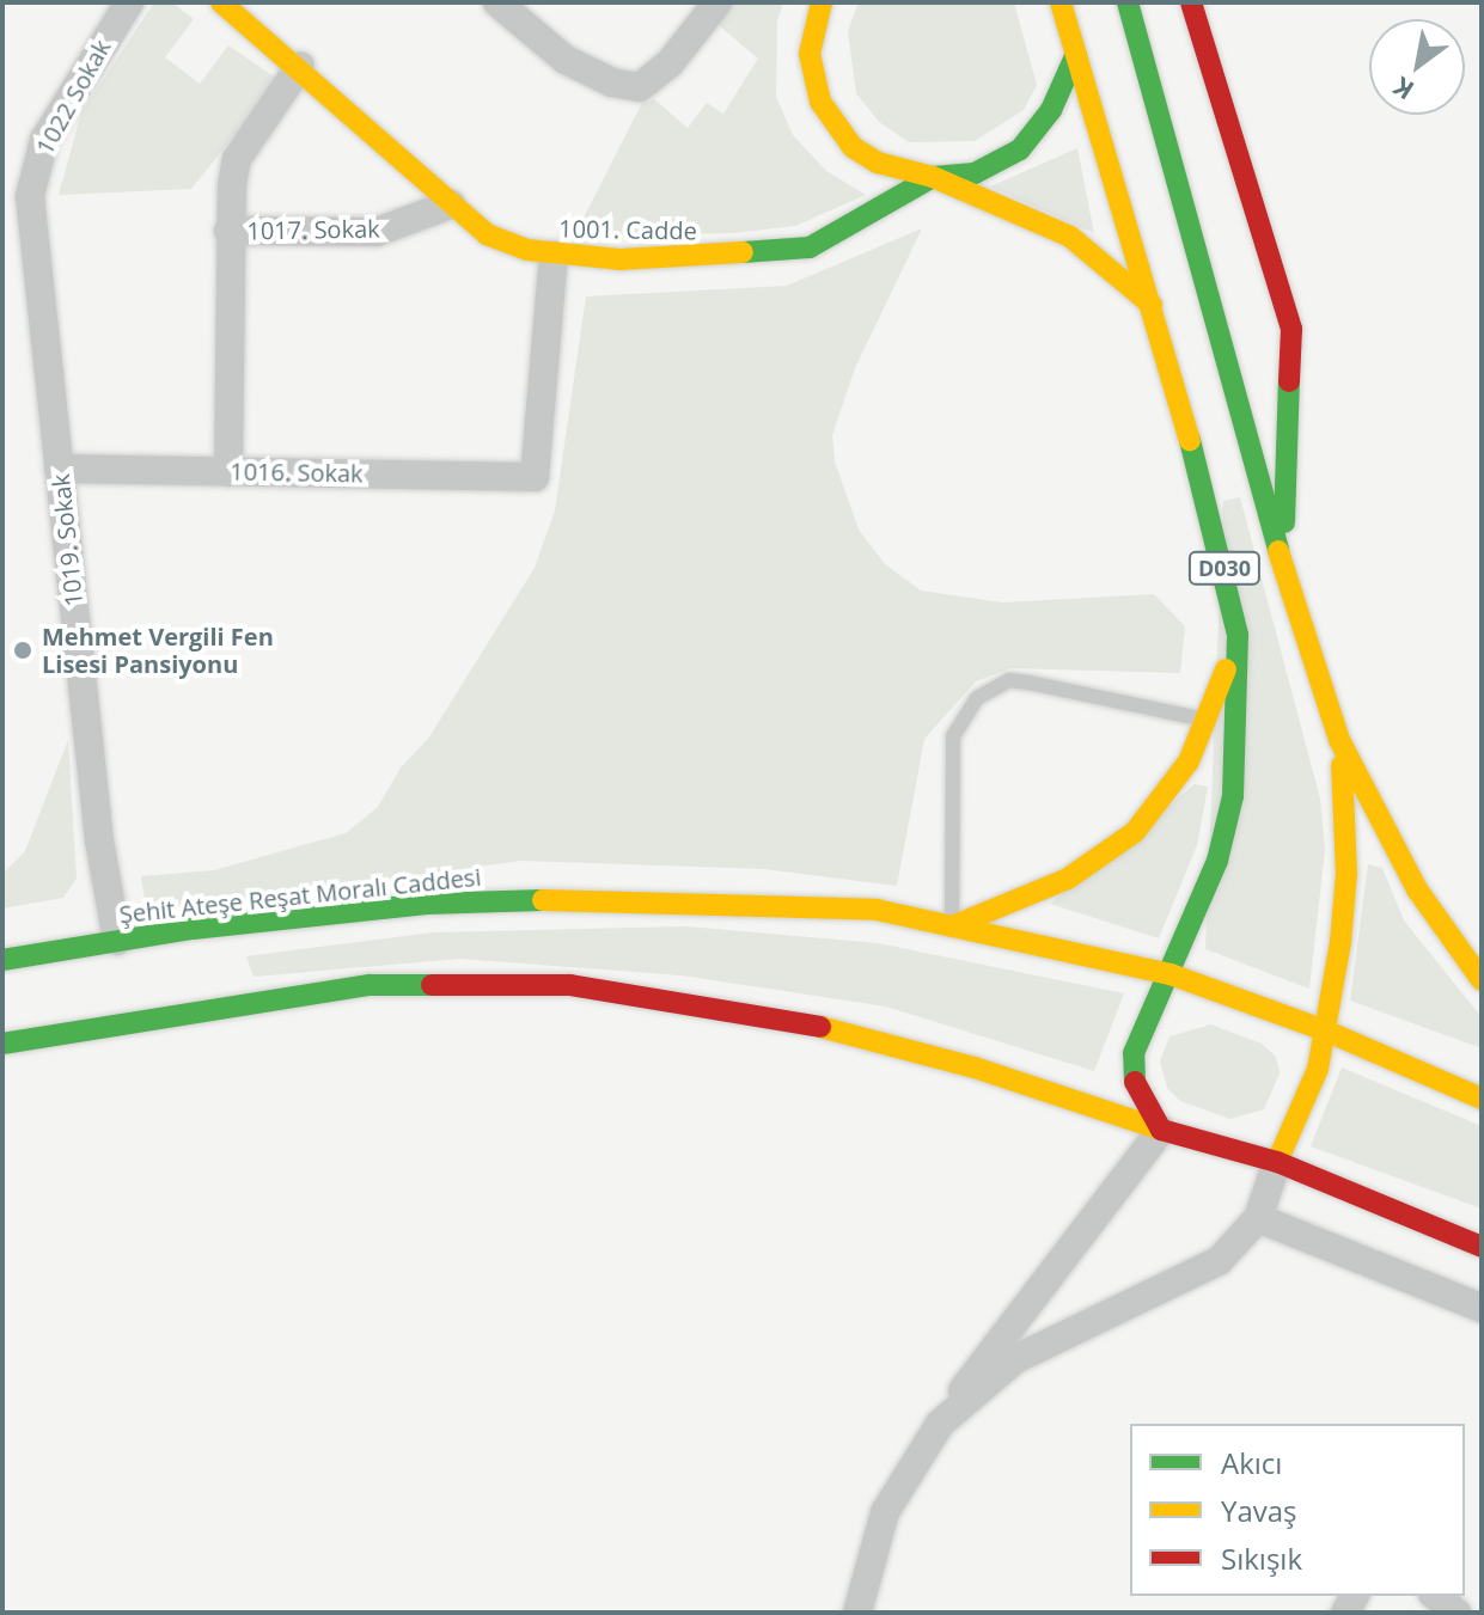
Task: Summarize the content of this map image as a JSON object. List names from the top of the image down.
{
  "streets": {
    "main road": ["1001. Cadde", "D030", "Şehit Ateşe Reşat Moralı Caddesi"],
    "street": [
      "1022 Sokak",
      "1017. Sokak",
      "1016. Sokak",
      "1019. Sokak"
    ]
  },
  "crossings": [
    ["1022 Sokak", "1019. Sokak"],
    ["1017. Sokak", "1001. Cadde"],
    ["1001. Cadde", "1016. Sokak"],
    ["1016. Sokak", "1019. Sokak"],
    ["1019. Sokak", "Şehit Ateşe Reşat Moralı Caddesi"],
    ["D030", "Şehit Ateşe Reşat Moralı Caddesi"]
  ],
  "places": ["Mehmet Vergili Fen Lisesi Pansiyonu"],
  "legend": ["Akıcı", "Yavaş", "Sıkışık"],
  "north": "bottom left"
}
